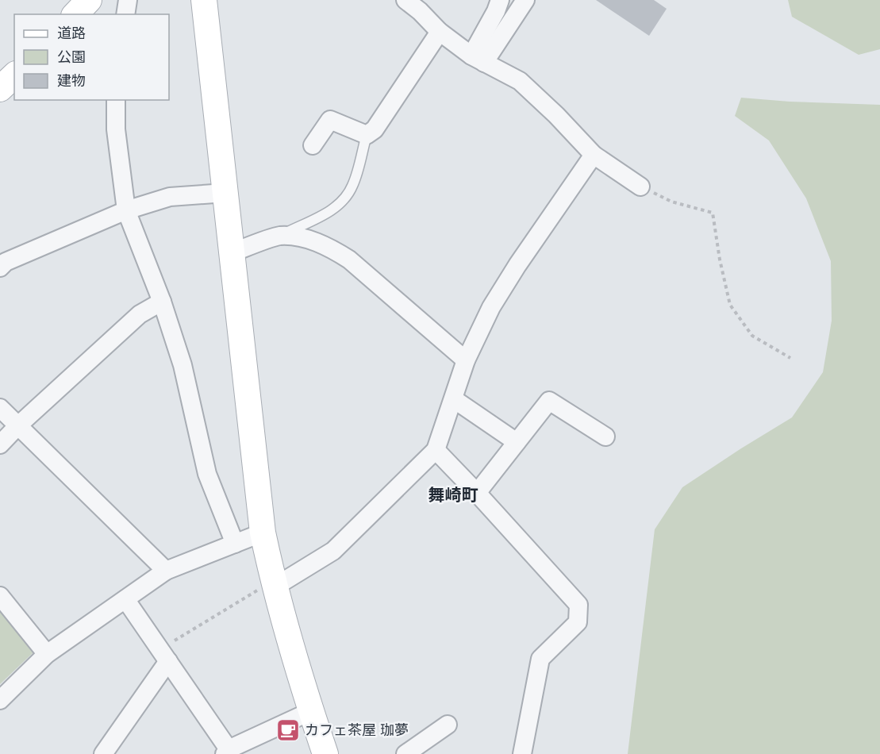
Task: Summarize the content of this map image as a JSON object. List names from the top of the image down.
{
  "districts": ["舞崎町"],
  "places": {
    "cafe": ["カフェ茶屋 珈夢"]
  },
  "legend": ["道路", "公園", "建物"]
}
